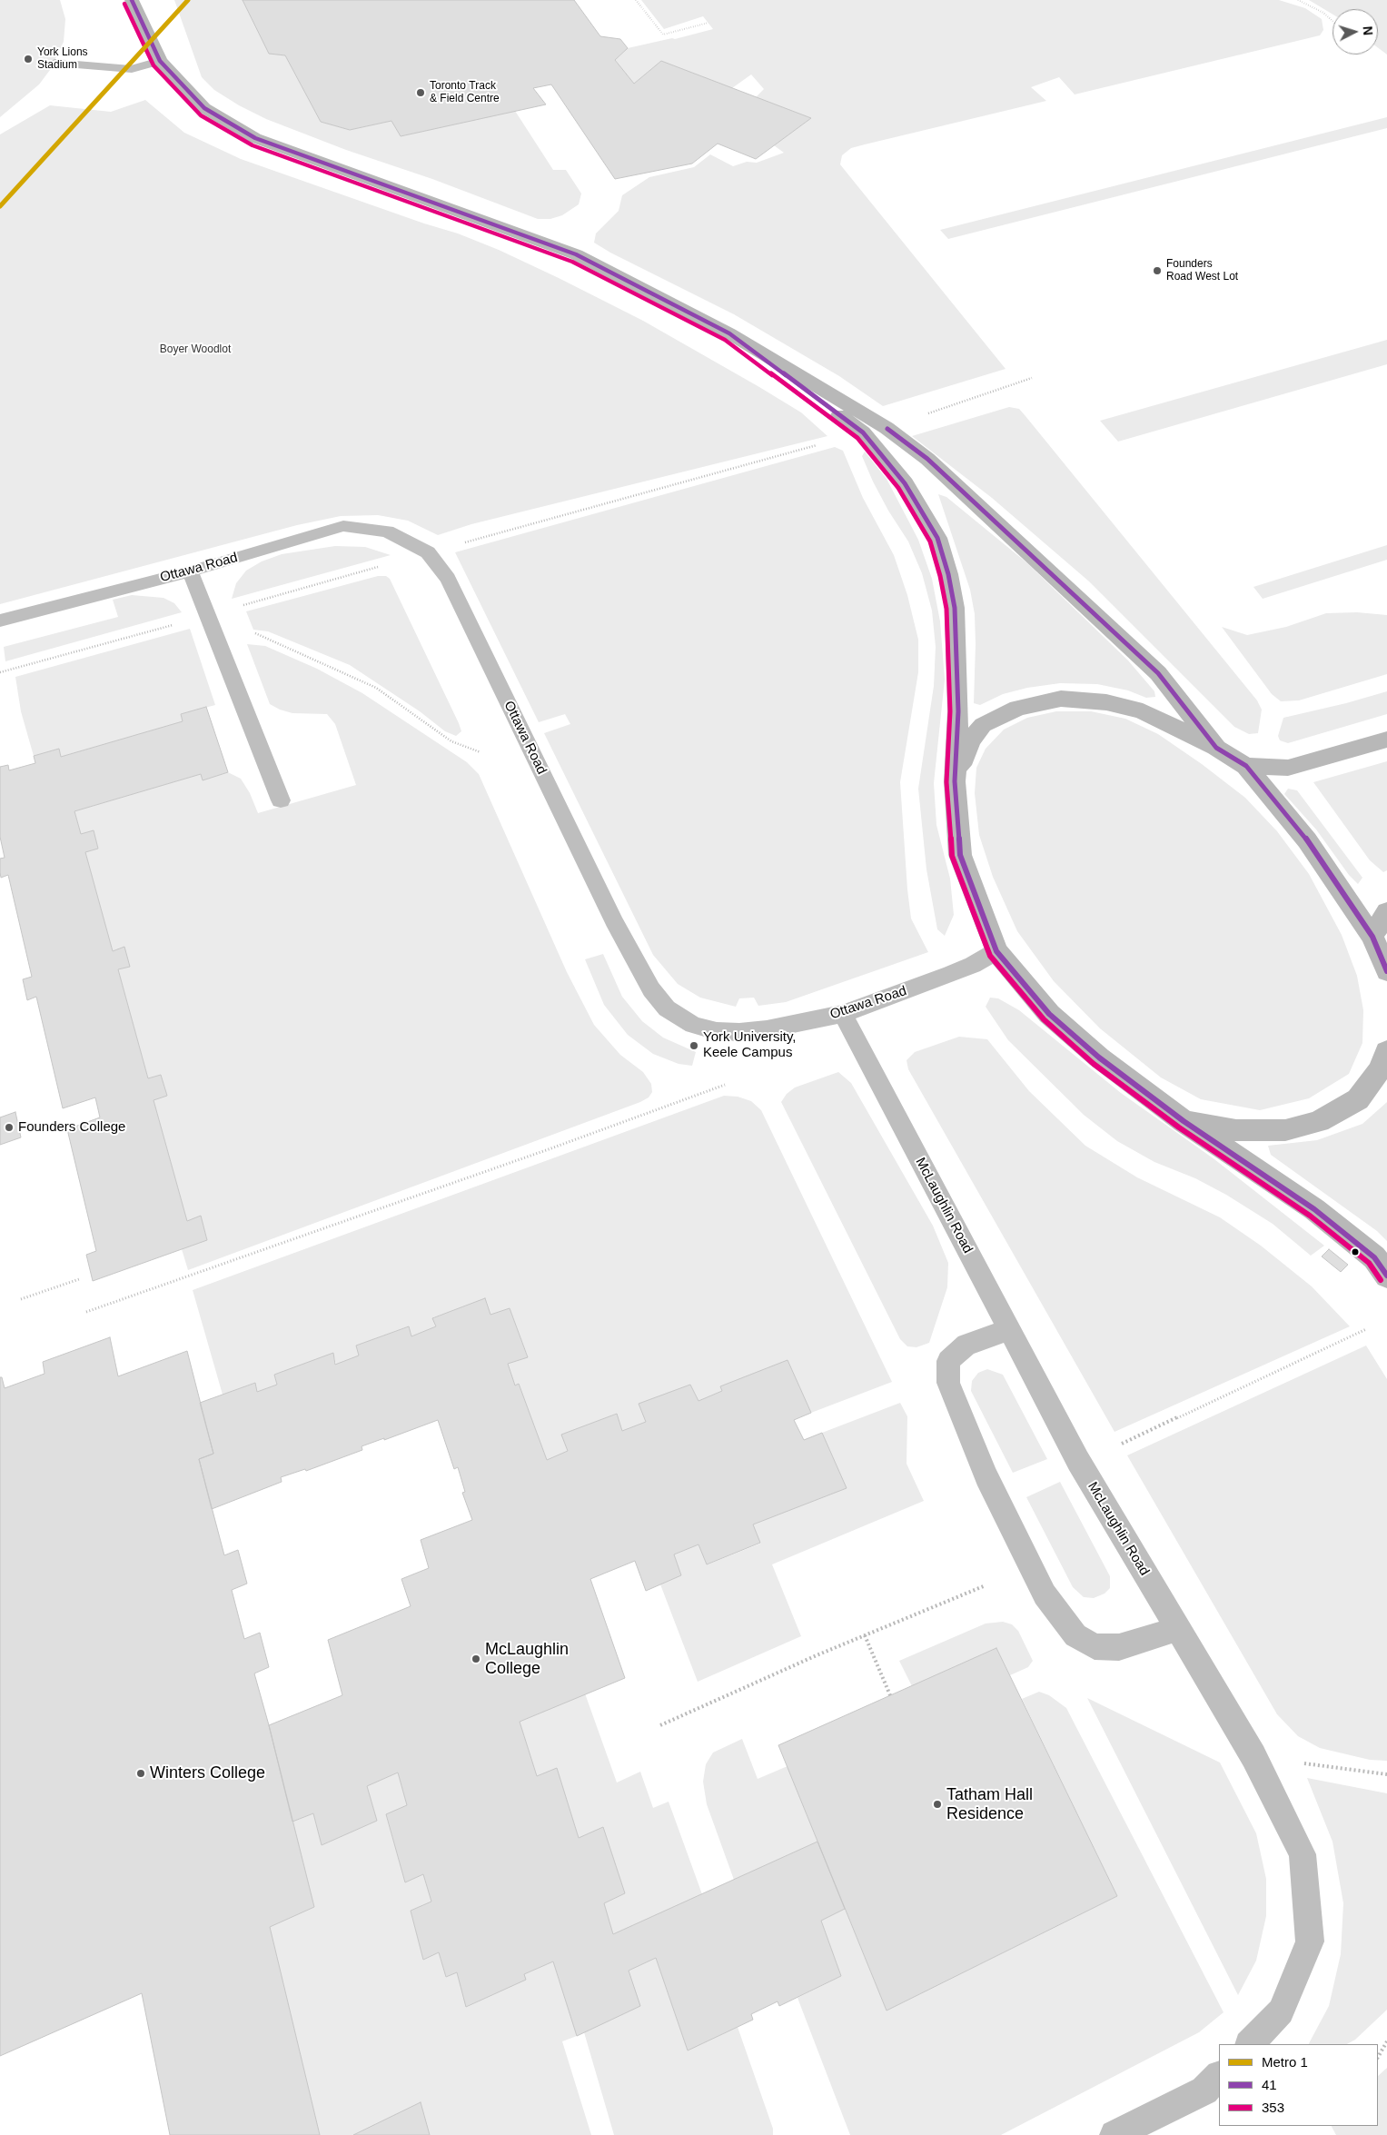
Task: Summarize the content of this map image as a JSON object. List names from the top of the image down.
{
  "streets": {
    "lane": ["Ottawa Road", "McLaughlin Road"]
  },
  "crossings": [
    ["Ottawa Road", "McLaughlin Road"]
  ],
  "parks": ["Boyer Woodlot"],
  "places": [
    "York Lions Stadium",
    "Toronto Track & Field Centre",
    "Founders Road West Lot",
    "York University, Keele Campus",
    "Founders College",
    "McLaughlin College",
    "Winters College",
    "Tatham Hall Residence"
  ],
  "lines": ["metro line 1", "transit line 41", "transit line 353"],
  "legend": ["Metro 1", "41", "353"],
  "north": "right"
}
